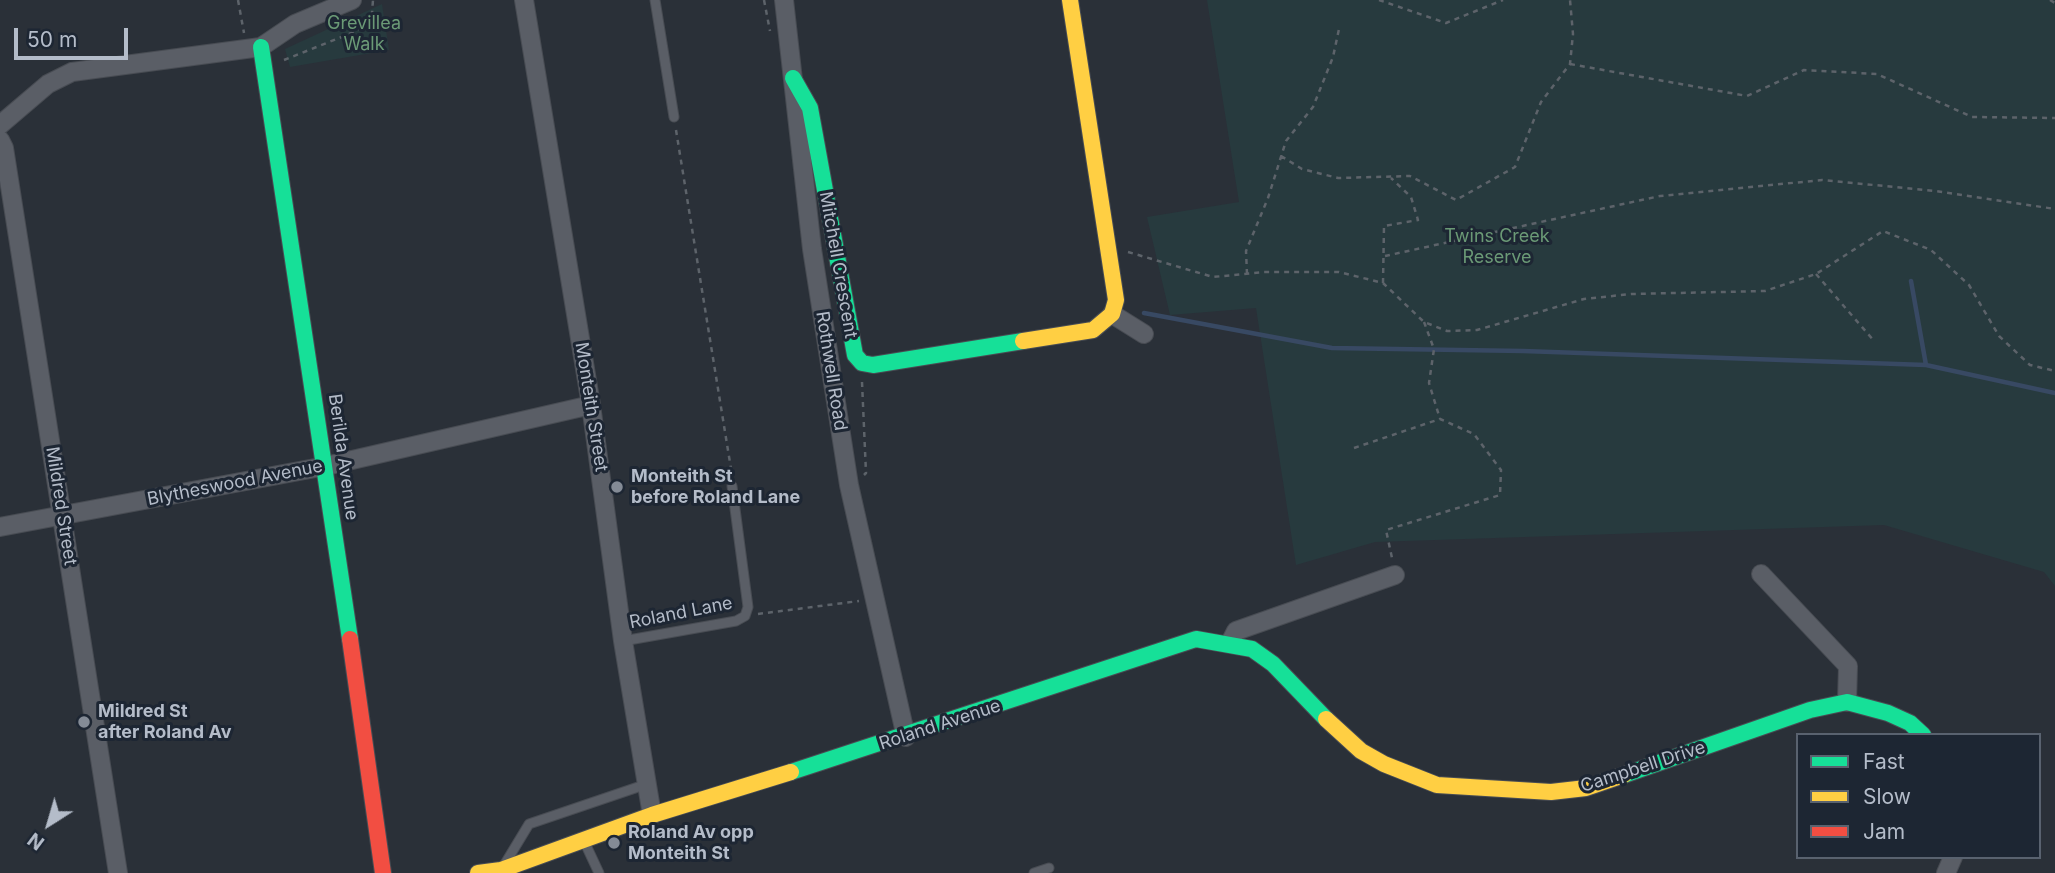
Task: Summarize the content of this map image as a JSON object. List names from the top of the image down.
{
  "streets": {
    "street": [
      "Mitchell Crescent",
      "Rothwell Road",
      "Monteith Street",
      "Berilda Avenue",
      "Blytheswood Avenue",
      "Mildred Street",
      "Roland Avenue",
      "Campbell Drive"
    ],
    "lane": ["Roland Lane"]
  },
  "crossings": [
    ["Mitchell Crescent", "Rothwell Road"],
    ["Rothwell Road", "Roland Avenue"],
    ["Monteith Street", "Blytheswood Avenue"],
    ["Monteith Street", "Roland Lane"],
    ["Monteith Street", "Roland Avenue"],
    ["Berilda Avenue", "Blytheswood Avenue"],
    ["Blytheswood Avenue", "Mildred Street"],
    ["Roland Avenue", "Campbell Drive"]
  ],
  "parks": ["Grevillea Walk", "Twins Creek Reserve"],
  "places": ["Monteith St before Roland Lane", "Mildred St after Roland Av", "Roland Av opp Monteith St"],
  "legend": ["Fast", "Slow", "Jam"],
  "scale_bar": "50 m",
  "north": "bottom left"
}
